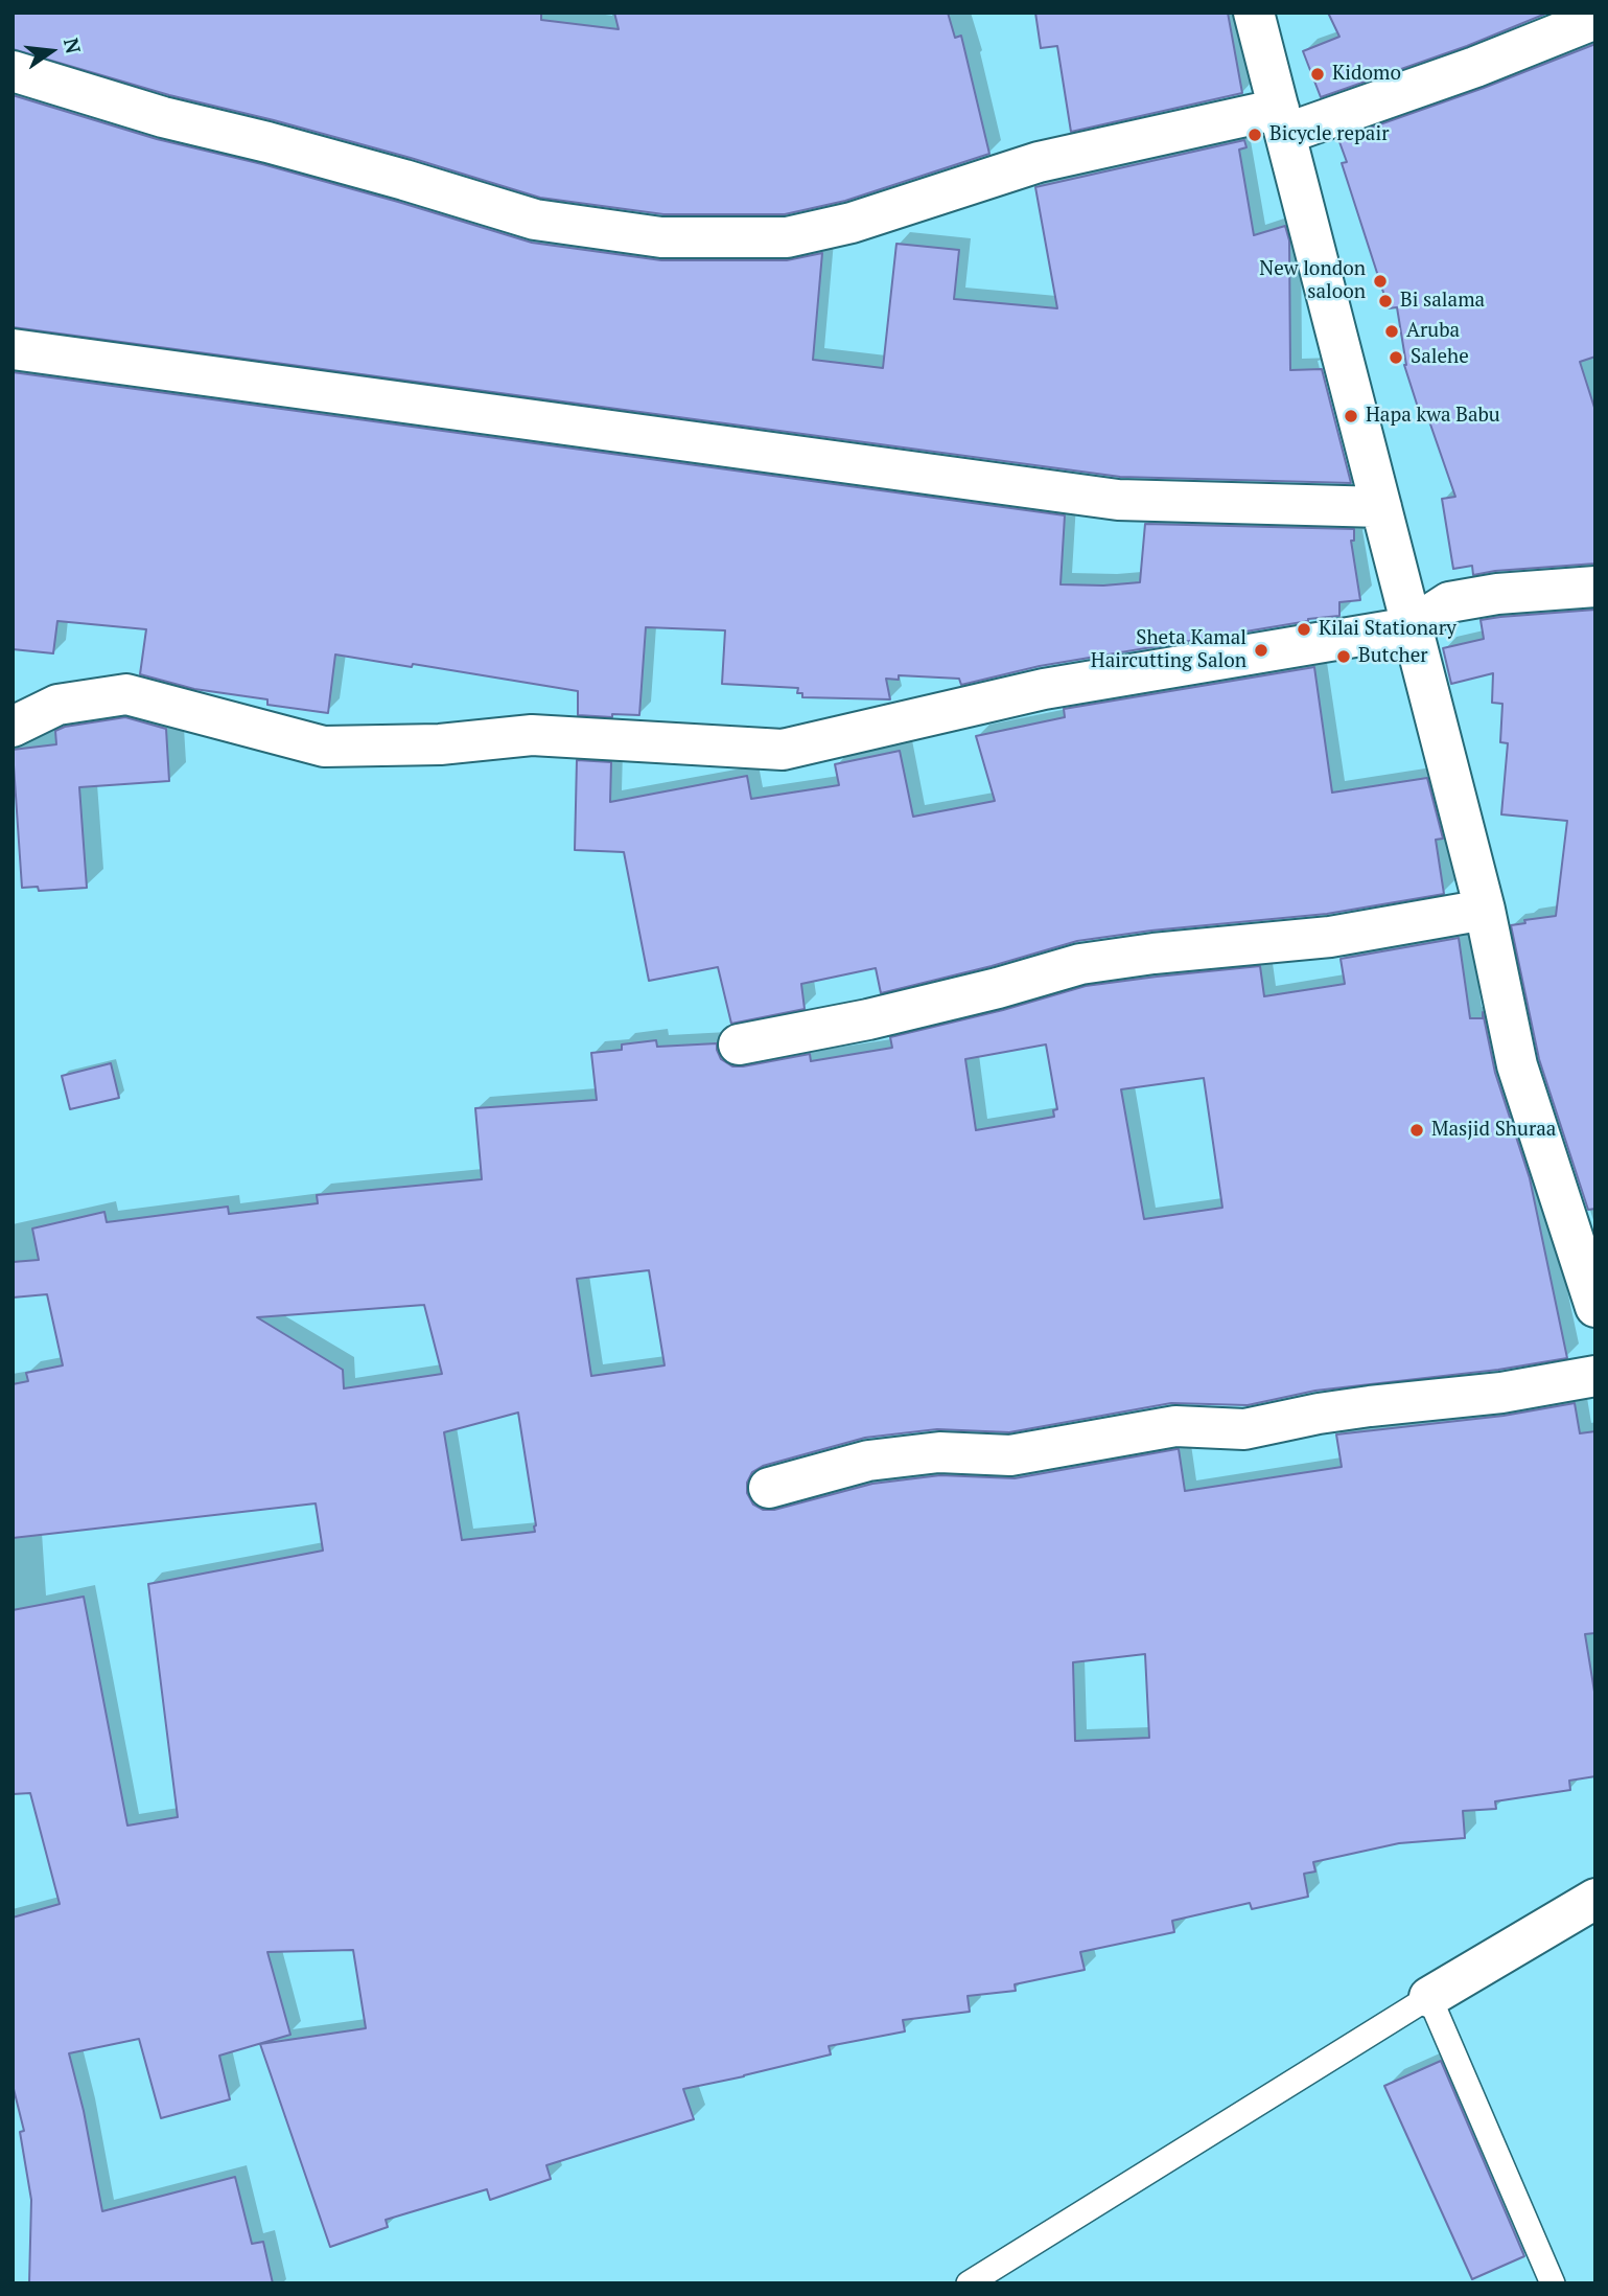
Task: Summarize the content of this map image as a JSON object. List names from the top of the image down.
{
  "places": [
    "Kidomo",
    "Bicycle repair",
    "New london saloon",
    "Bi salama",
    "Aruba",
    "Salehe",
    "Hapa kwa Babu",
    "Kilai Stationary",
    "Sheta Kamal Haircutting Salon",
    "Butcher",
    "Masjid Shuraa"
  ],
  "north": "right"
}
